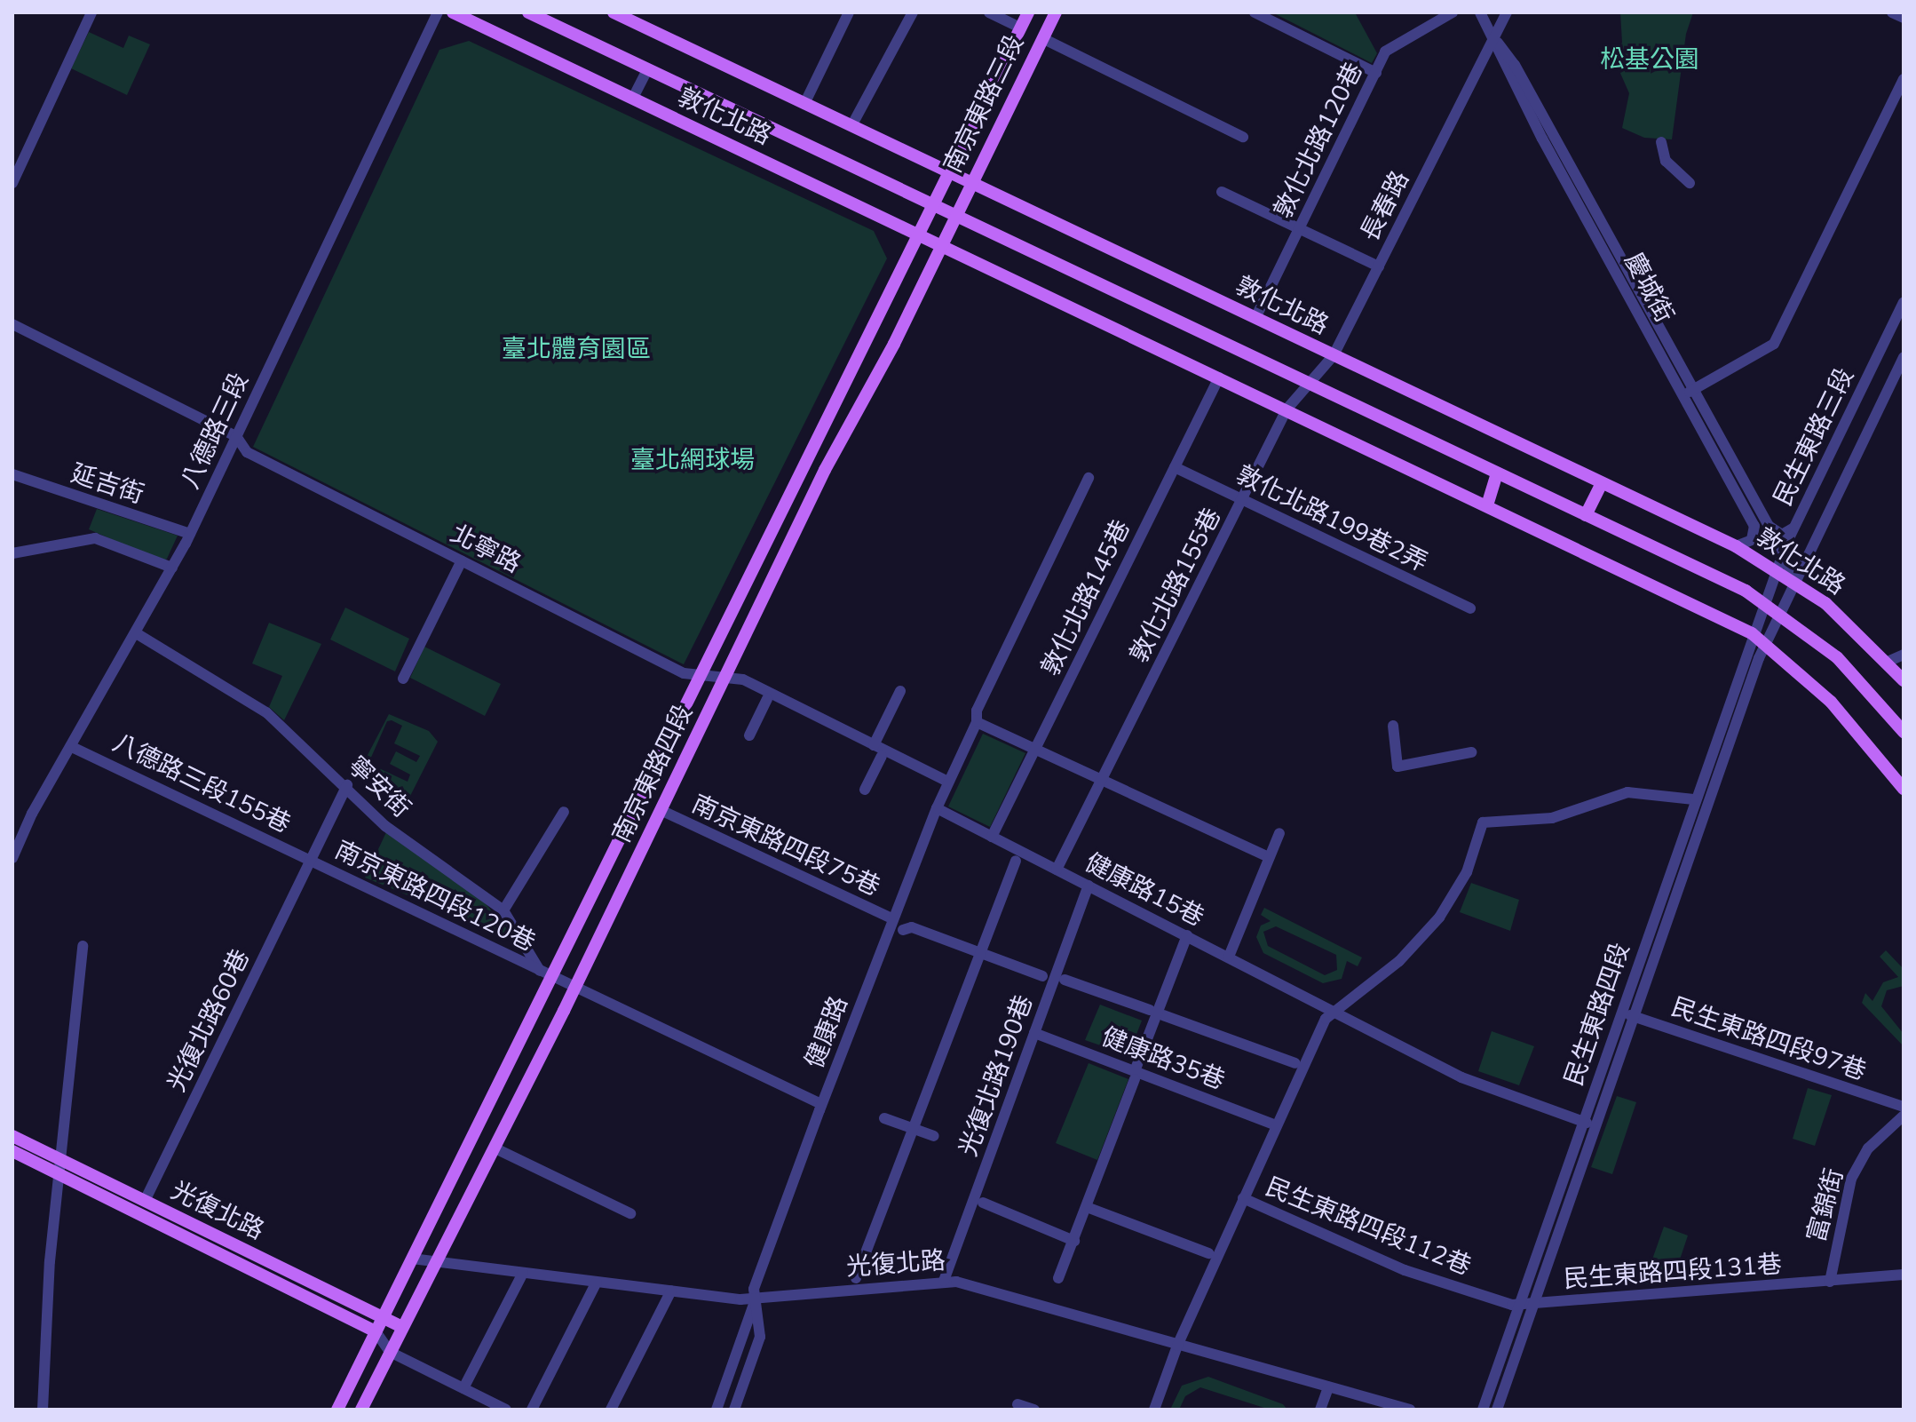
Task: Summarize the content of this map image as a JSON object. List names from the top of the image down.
{
  "streets": {
    "main road": [
      "南京東路三段",
      "敦化北路",
      "南京東路四段",
      "光復北路"
    ],
    "street": [
      "敦化北路120巷",
      "長春路",
      "慶城街",
      "八德路三段",
      "民生東路三段",
      "延吉街",
      "敦化北路199巷2弄",
      "北寧路",
      "敦化北路155巷",
      "敦化北路145巷",
      "八德路三段155巷",
      "寧安街",
      "南京東路四段75巷",
      "健康路15巷",
      "南京東路四段120巷",
      "民生東路四段",
      "光復北路60巷",
      "健康路",
      "民生東路四段97巷",
      "健康路35巷",
      "光復北路190巷",
      "富錦街",
      "民生東路四段112巷",
      "民生東路四段131巷"
    ]
  },
  "crossings": [
    ["南京東路三段", "敦化北路"],
    ["南京東路三段", "南京東路四段"],
    ["敦化北路", "敦化北路120巷"],
    ["敦化北路", "長春路"],
    ["敦化北路", "慶城街"],
    ["敦化北路", "民生東路三段"],
    ["敦化北路", "敦化北路155巷"],
    ["敦化北路", "敦化北路145巷"],
    ["敦化北路", "南京東路四段"],
    ["敦化北路", "民生東路四段"],
    ["長春路", "慶城街"],
    ["長春路", "敦化北路155巷"],
    ["慶城街", "民生東路三段"],
    ["八德路三段", "延吉街"],
    ["八德路三段", "北寧路"],
    ["八德路三段", "八德路三段155巷"],
    ["八德路三段", "寧安街"],
    ["民生東路三段", "民生東路四段"],
    ["敦化北路199巷2弄", "敦化北路155巷"],
    ["敦化北路199巷2弄", "敦化北路145巷"],
    ["北寧路", "南京東路四段"],
    ["敦化北路155巷", "健康路15巷"],
    ["敦化北路145巷", "健康路15巷"],
    ["南京東路四段", "南京東路四段75巷"],
    ["南京東路四段", "光復北路"],
    ["八德路三段155巷", "南京東路四段120巷"],
    ["八德路三段155巷", "光復北路60巷"],
    ["寧安街", "南京東路四段120巷"],
    ["寧安街", "光復北路60巷"],
    ["南京東路四段75巷", "健康路"],
    ["健康路15巷", "民生東路四段"],
    ["健康路15巷", "健康路"],
    ["健康路15巷", "光復北路190巷"],
    ["南京東路四段120巷", "光復北路60巷"],
    ["民生東路四段", "民生東路四段97巷"],
    ["民生東路四段", "民生東路四段112巷"],
    ["民生東路四段", "民生東路四段131巷"],
    ["光復北路60巷", "光復北路"],
    ["健康路", "光復北路"],
    ["健康路35巷", "光復北路190巷"],
    ["光復北路190巷", "光復北路"],
    ["富錦街", "民生東路四段131巷"],
    ["民生東路四段112巷", "民生東路四段131巷"]
  ],
  "parks": ["松基公園", "臺北體育園區", "臺北網球場"]
}
